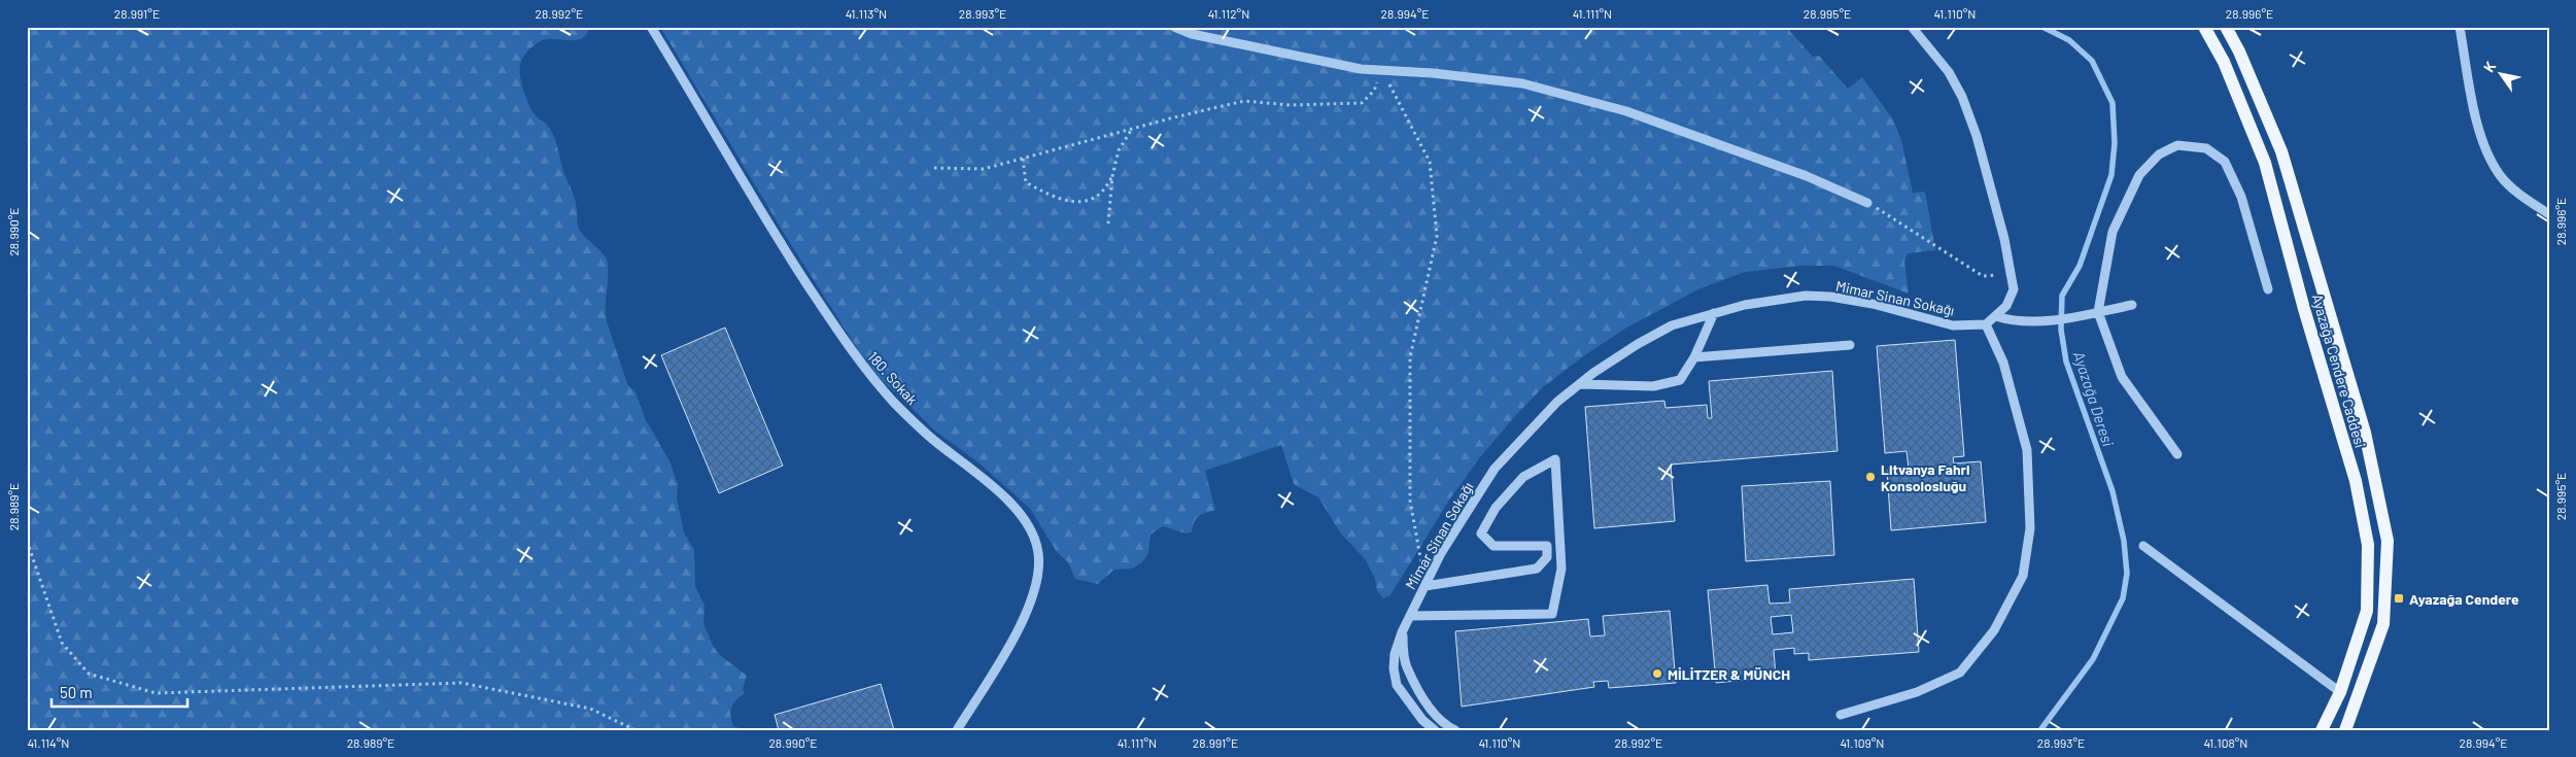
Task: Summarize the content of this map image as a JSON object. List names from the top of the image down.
{
  "streets": {
    "main road": ["Ayazağa Cendere Caddesi"],
    "street": ["Mimar Sinan Sokağı", "180. Sokak"]
  },
  "water": ["Ayazağa Deresi"],
  "places": {
    "other": ["Litvanya Fahri Konsolosluğu", "MİLİTZER & MÜNCH"],
    "transit": ["Ayazağa Cendere"]
  },
  "scale_bar": "50 m",
  "north": "top left",
  "coordinates": [
    "28.991°E",
    "28.992°E",
    "41.113°N",
    "28.993°E",
    "41.112°N",
    "28.994°E",
    "41.111°N",
    "28.995°E",
    "41.110°N",
    "28.996°E",
    "28.990°E",
    "28.989°E",
    "41.114°N",
    "41.109°N",
    "41.108°N"
  ]
}
